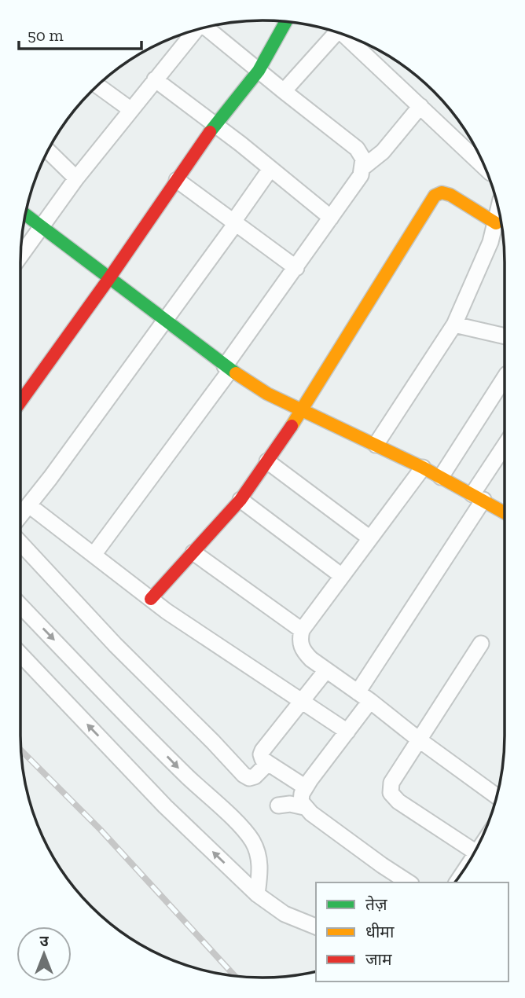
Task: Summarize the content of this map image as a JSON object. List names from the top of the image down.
{
  "legend": ["तेज़", "धीमा", "जाम"],
  "scale_bar": "50 m",
  "north": "top"
}
